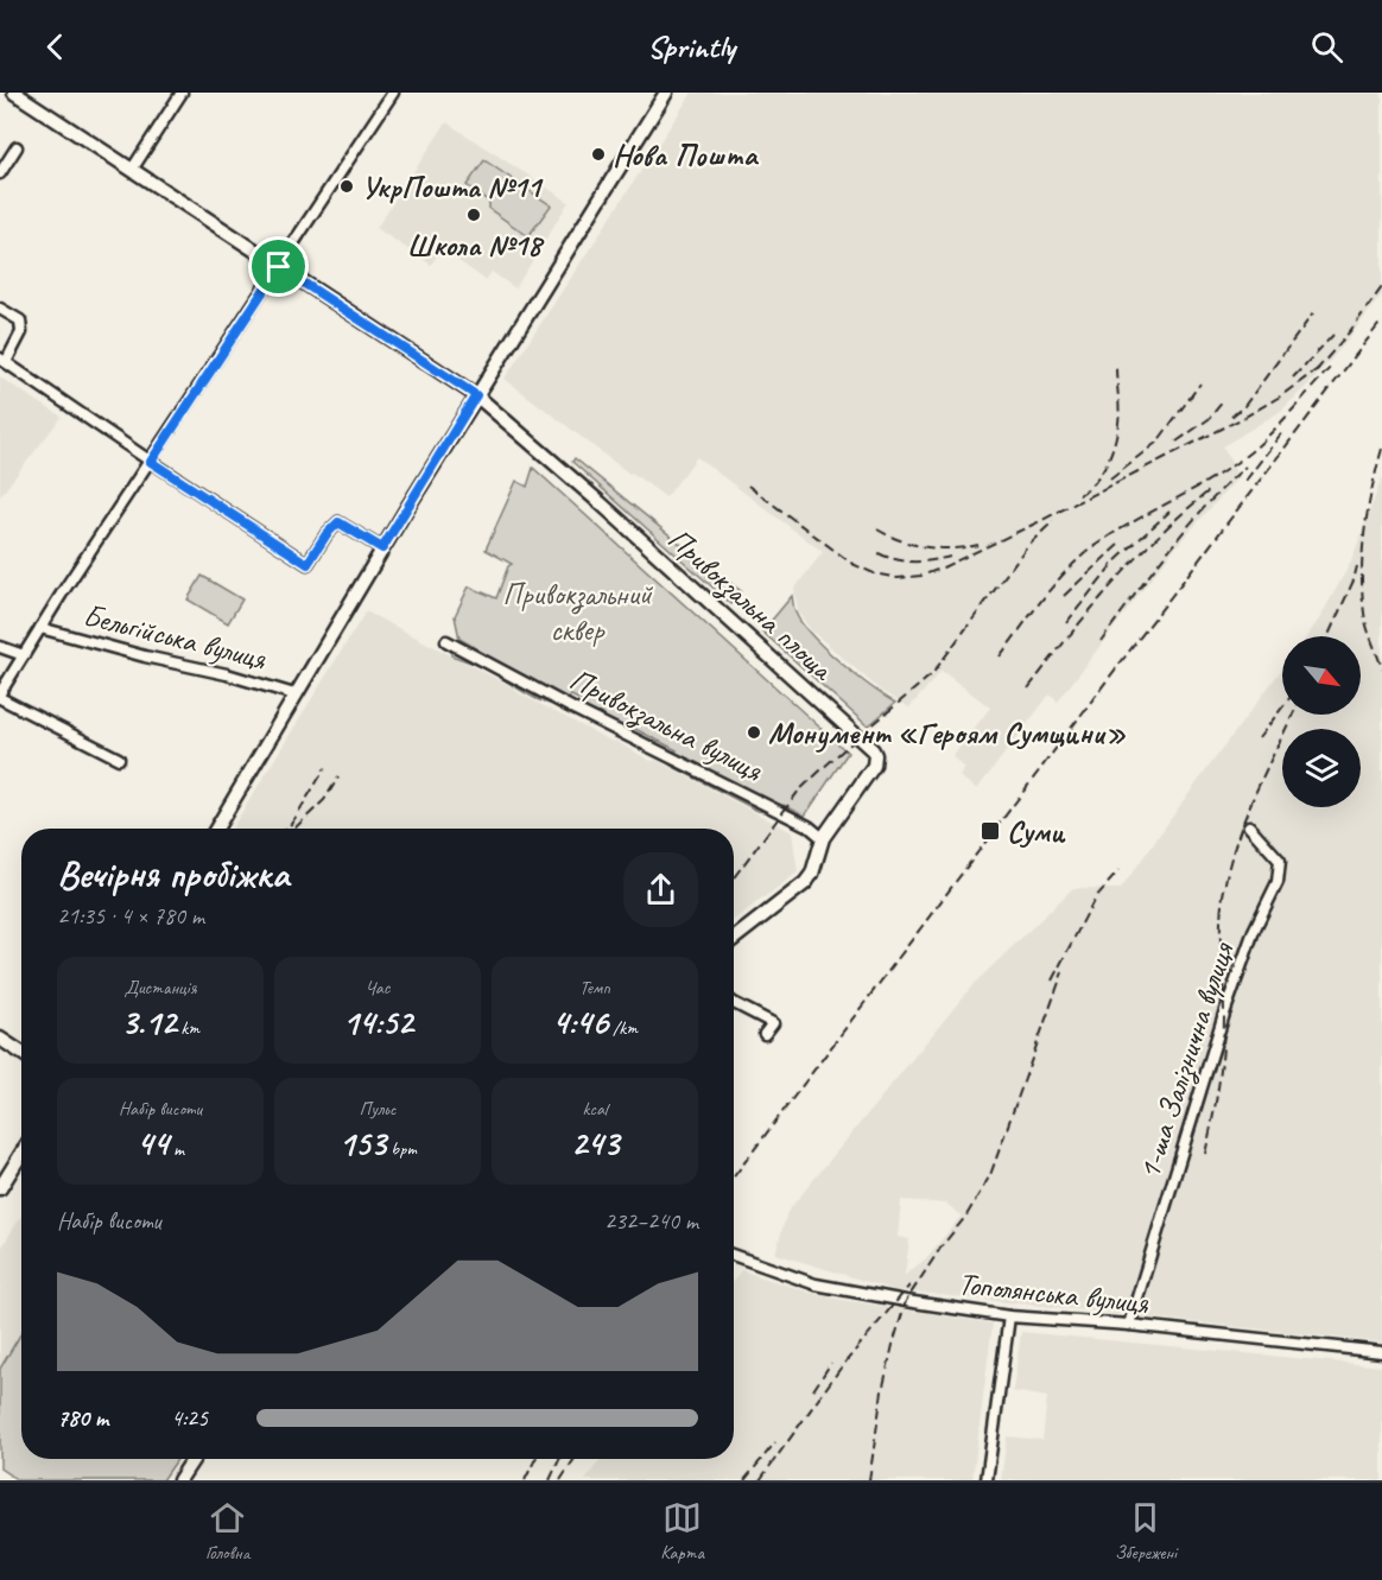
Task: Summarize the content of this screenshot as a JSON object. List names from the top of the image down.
{
  "streets": {
    "main road": ["Привокзальна площа"],
    "street": [
      "Бельгійська вулиця",
      "Привокзальна вулиця",
      "1-ша Залізнична вулиця",
      "Тополянська вулиця"
    ]
  },
  "crossings": [
    ["Привокзальна площа", "Привокзальна вулиця"],
    ["1-ша Залізнична вулиця", "Тополянська вулиця"]
  ],
  "parks": ["Привокзальний сквер"],
  "places": {
    "other": [
      "Нова Пошта",
      "УкрПошта №11",
      "Школа №18",
      "Монумент «Героям Сумщини»"
    ],
    "transit": ["Суми"]
  },
  "north": "bottom right",
  "page": {
    "header": "Sprintly",
    "heading": ["Вечірня пробіжка", "21:35 · 4 × 780 m"],
    "stats": [
      ["Дистанція", "3.12 km"],
      ["Час", "14:52"],
      ["Темп", "4:46 /km"],
      ["Набір висоти", "44 m"],
      ["Пульс", "153 bpm"],
      ["kcal", "243"]
    ],
    "chart": ["Набір висоти", "232–240 m"],
    "list": [
      {
        "name": "780 m",
        "note": "4:25"
      }
    ],
    "tabs": ["Головна", "Карта", "Збережені"]
  }
}
